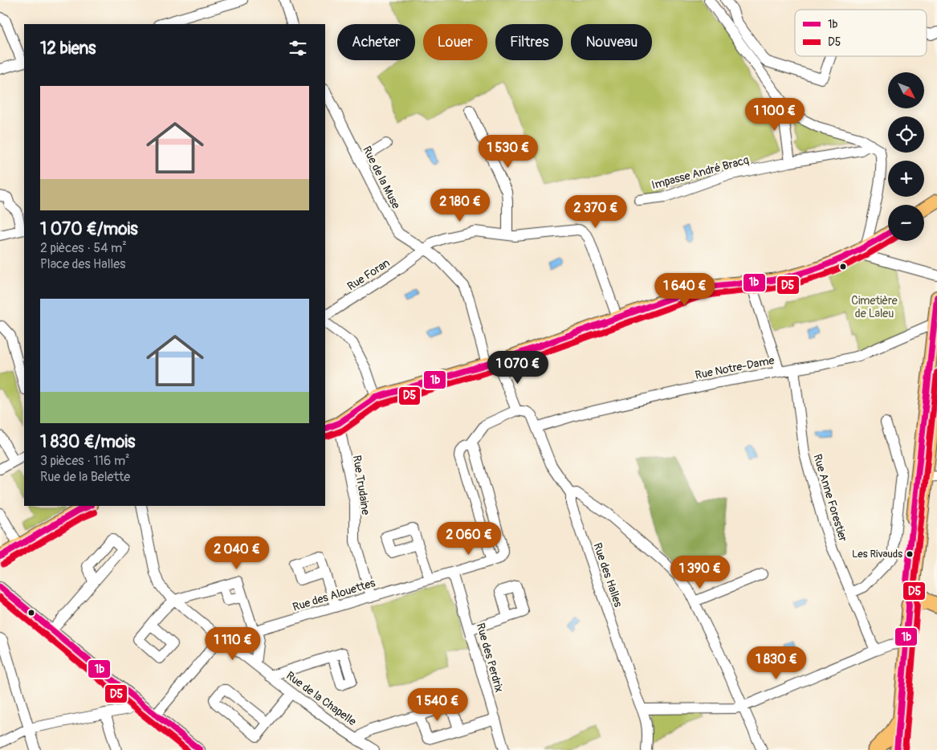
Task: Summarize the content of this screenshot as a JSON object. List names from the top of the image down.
{
  "streets": {
    "street": [
      "Impasse André Bracq",
      "Rue de la Muse",
      "Rue Foran",
      "Rue Notre-Dame",
      "Rue Trudaine",
      "Rue Anne Forestier",
      "Rue des Halles",
      "Rue des Alouettes",
      "Rue des Perdrix",
      "Rue de la Chapelle"
    ]
  },
  "crossings": [
    ["Rue de la Muse", "Rue Foran"],
    ["Rue de la Muse", "Rue des Halles"],
    ["Rue Notre-Dame", "Rue Anne Forestier"],
    ["Rue Notre-Dame", "Rue des Halles"],
    ["Rue Trudaine", "Rue des Alouettes"],
    ["Rue des Alouettes", "Rue des Perdrix"],
    ["Rue des Alouettes", "Rue de la Chapelle"]
  ],
  "parks": ["Cimetière de Laleu"],
  "places": ["Les Rivauds"],
  "lines": ["transit line 1b", "transit line D5"],
  "legend": ["1b", "D5"],
  "north": "bottom right",
  "page": {
    "chip": [
      "Acheter",
      "Louer",
      "Filtres",
      "Nouveau"
    ],
    "heading": "12 biens",
    "map_buttons": ["+", "−"],
    "list": [
      {
        "name": "1 070 €/mois",
        "note": "2 pièces · 54 m² · Place des Halles"
      },
      {
        "name": "1 830 €/mois",
        "note": "3 pièces · 116 m² · Rue de la Belette"
      }
    ],
    "price": [
      "1 100 €",
      "1 530 €",
      "2 180 €",
      "2 370 €",
      "1 640 €",
      "1 070 €",
      "2 060 €",
      "2 040 €",
      "1 390 €",
      "1 110 €",
      "1 830 €",
      "1 540 €"
    ]
  }
}
